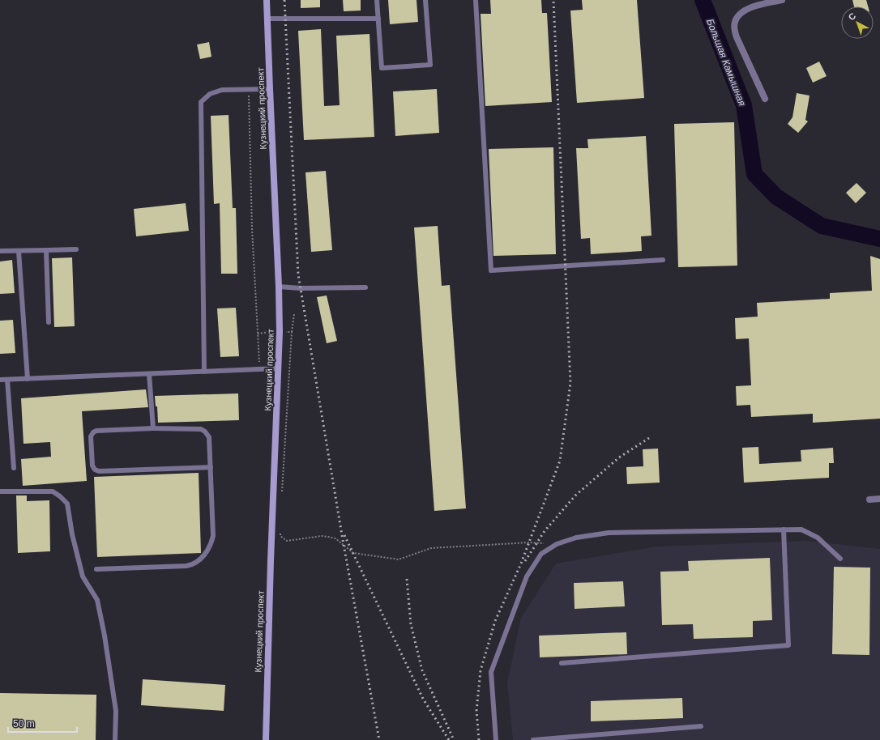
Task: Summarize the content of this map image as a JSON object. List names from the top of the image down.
{
  "streets": {
    "street": ["Кузнецкий проспект"]
  },
  "water": ["Большая Камышная"],
  "scale_bar": "50 m",
  "north": "top left"
}
